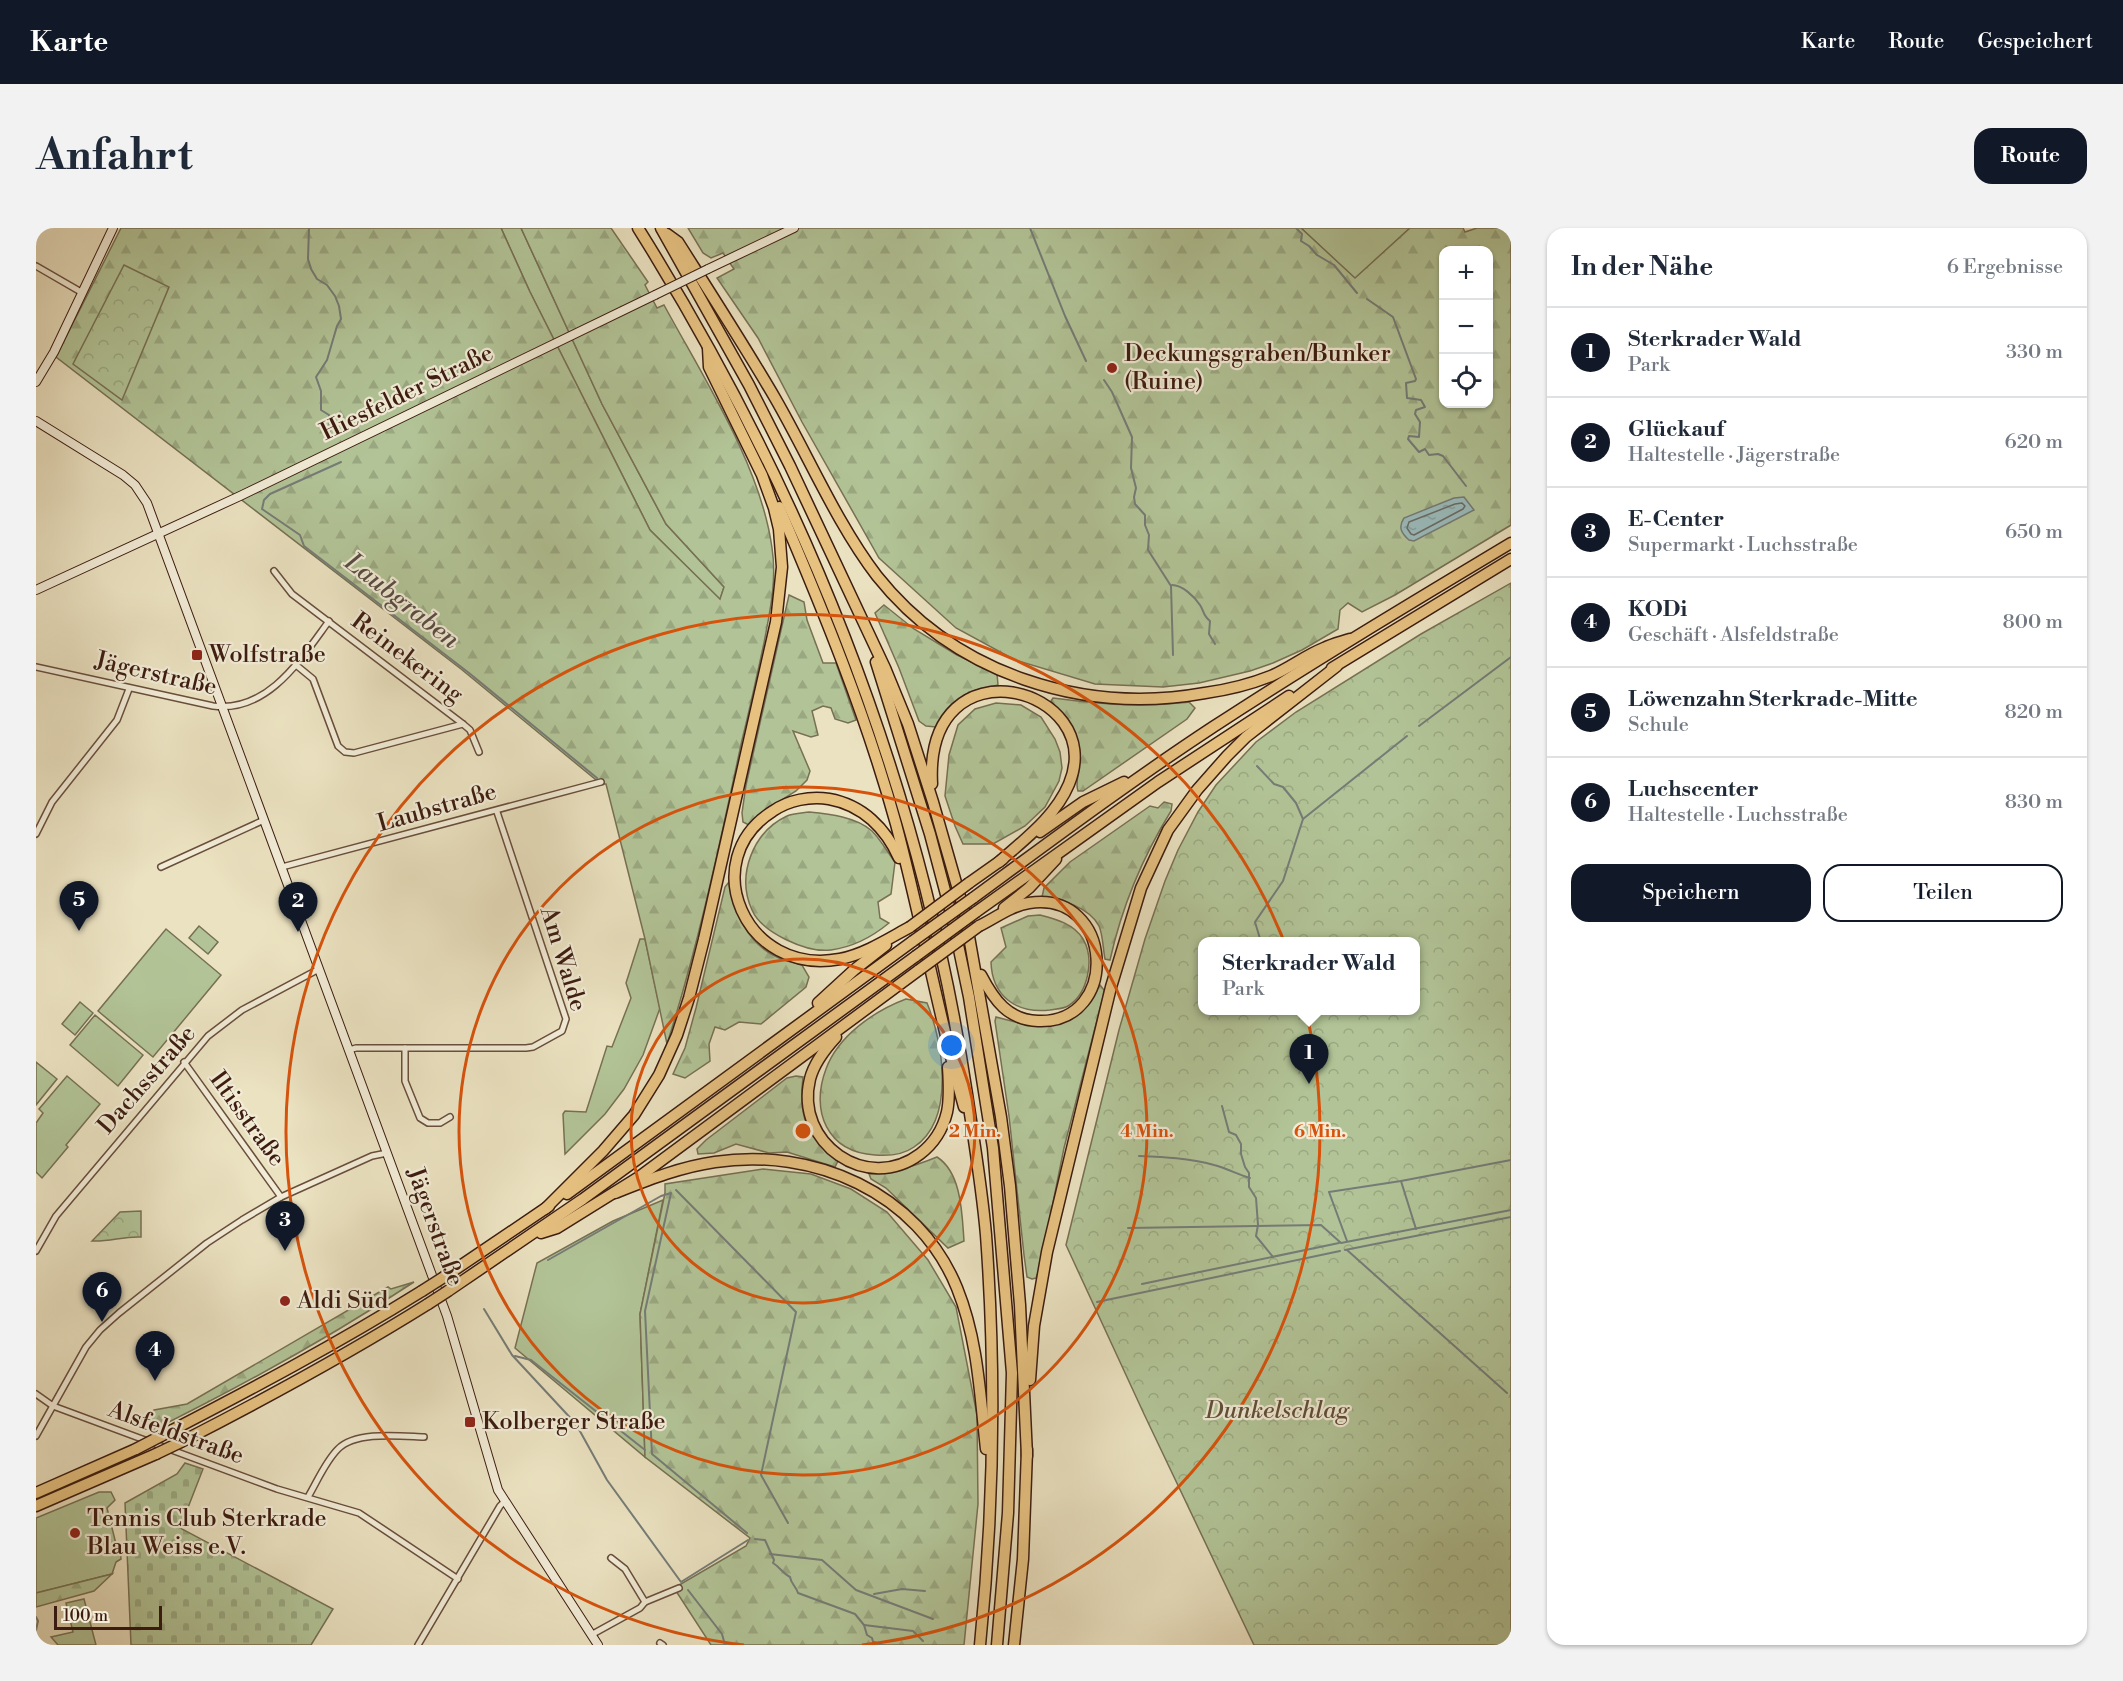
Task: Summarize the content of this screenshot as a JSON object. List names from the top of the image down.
{
  "streets": {
    "street": [
      "Hiesfelder Straße",
      "Reinekering",
      "Jägerstraße",
      "Laubstraße",
      "Am Walde",
      "Dachsstraße",
      "Iltisstraße",
      "Alsfeldstraße"
    ]
  },
  "crossings": [
    ["Reinekering", "Jägerstraße"],
    ["Jägerstraße", "Laubstraße"],
    ["Jägerstraße", "Am Walde"],
    ["Jägerstraße", "Dachsstraße"],
    ["Laubstraße", "Am Walde"],
    ["Dachsstraße", "Iltisstraße"]
  ],
  "water": ["Laubgraben"],
  "parks": ["Dunkelschlag"],
  "places": {
    "other": ["Deckungsgraben/Bunker (Ruine)", "Aldi Süd", "Tennis Club Sterkrade Blau Weiss e.V."],
    "transit": ["Wolfstraße", "Kolberger Straße"]
  },
  "scale_bar": "100 m",
  "page": {
    "header": "Karte",
    "nav": ["Karte", "Route", "Gespeichert"],
    "buttons": [
      "Route",
      ["Speichern", "Teilen"]
    ],
    "title": "Anfahrt",
    "heading": ["In der Nähe", "6 Ergebnisse"],
    "map_buttons": ["+", "−"],
    "list": [
      {
        "mark": "1",
        "name": "Sterkrader Wald",
        "note": "Park",
        "value": "330 m"
      },
      {
        "mark": "2",
        "name": "Glückauf",
        "note": "Haltestelle · Jägerstraße",
        "value": "620 m"
      },
      {
        "mark": "3",
        "name": "E-Center",
        "note": "Supermarkt · Luchsstraße",
        "value": "650 m"
      },
      {
        "mark": "4",
        "name": "KODi",
        "note": "Geschäft · Alsfeldstraße",
        "value": "800 m"
      },
      {
        "mark": "5",
        "name": "Löwenzahn Sterkrade-Mitte",
        "note": "Schule",
        "value": "820 m"
      },
      {
        "mark": "6",
        "name": "Luchscenter",
        "note": "Haltestelle · Luchsstraße",
        "value": "830 m"
      }
    ],
    "pins": [
      "5",
      "2",
      "1",
      "3",
      "6",
      "4"
    ],
    "popup": ["Sterkrader Wald", "Park"],
    "scale": "100 m"
  },
  "rings": ["2 Min.", "4 Min.", "6 Min."]
}
